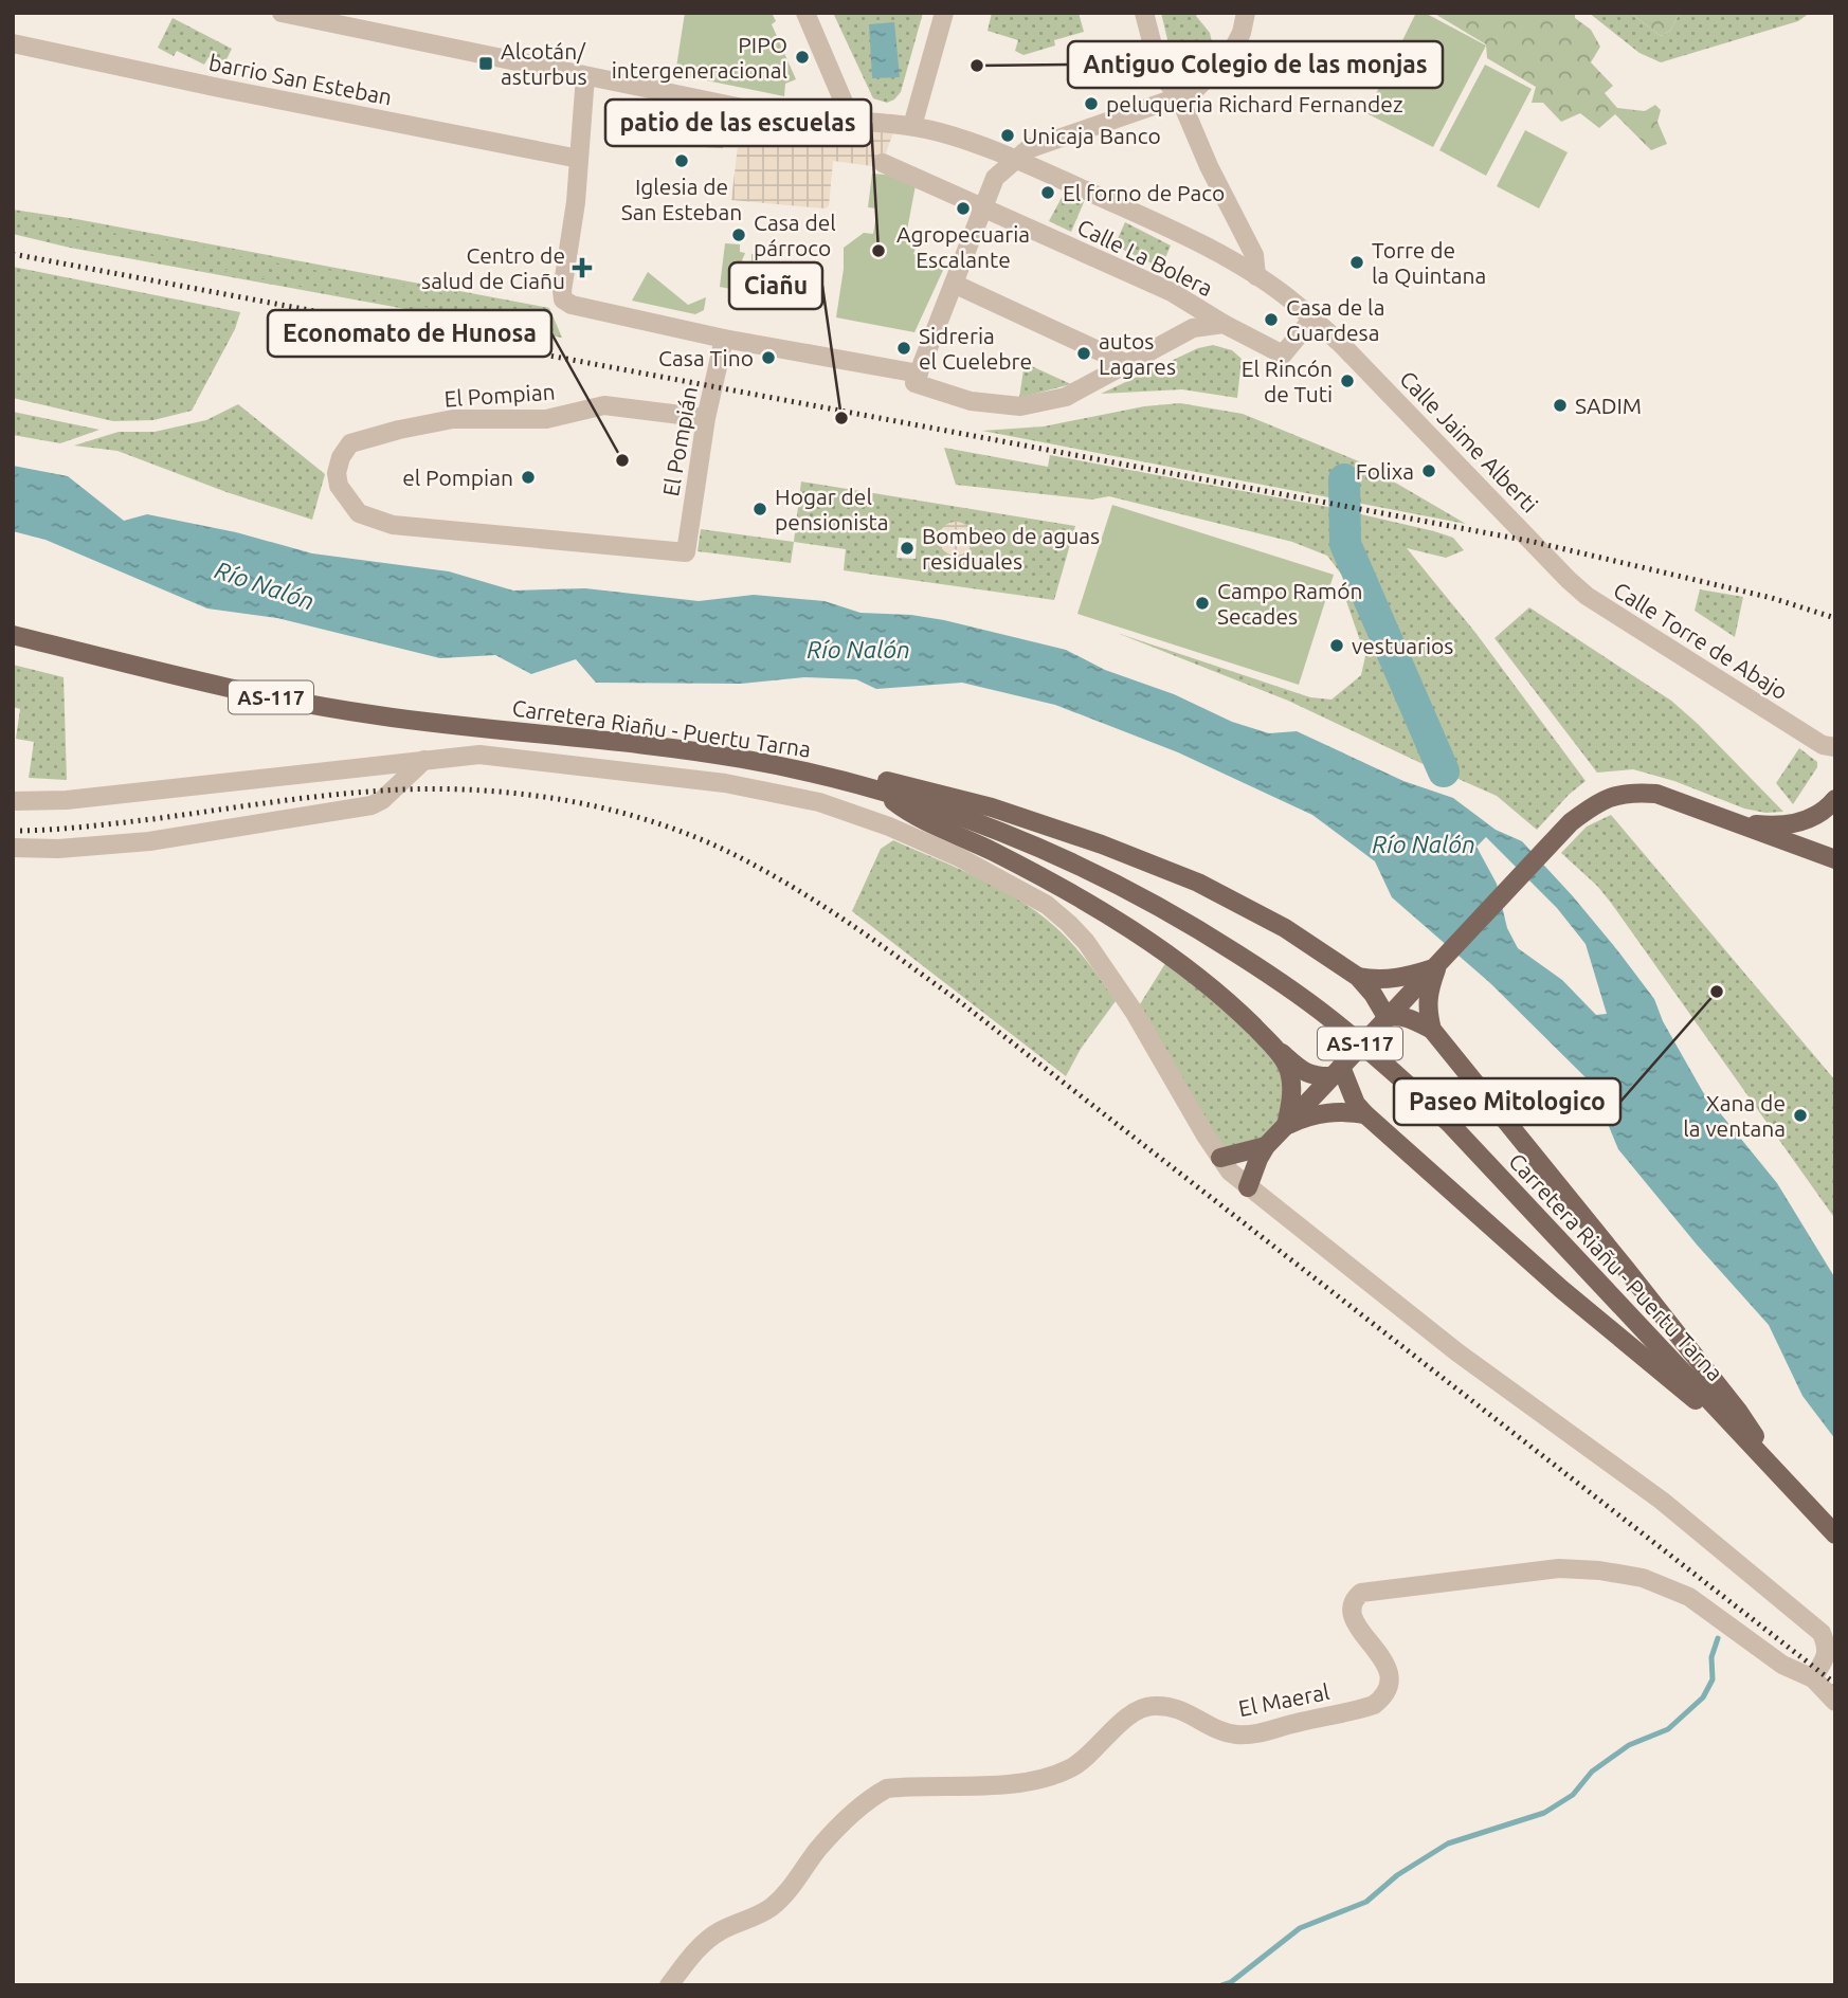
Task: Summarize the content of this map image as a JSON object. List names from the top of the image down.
{
  "streets": {
    "main road": ["AS-117", "Carretera Riañu - Puertu Tarna"],
    "street": [
      "barrio San Esteban",
      "Calle La Bolera",
      "El Pompian",
      "El Pompián",
      "Calle Jaime Alberti",
      "Calle Torre de Abajo",
      "El Maeral"
    ]
  },
  "crossings": [
    ["Calle La Bolera", "Calle Jaime Alberti"],
    ["El Pompian", "El Pompián"],
    ["Calle Jaime Alberti", "Calle Torre de Abajo"]
  ],
  "water": ["Río Nalón"],
  "places": {
    "other": [
      "PIPO intergeneracional",
      "Antiguo Colegio de las monjas",
      "peluqueria Richard Fernandez",
      "Unicaja Banco",
      "Iglesia de San Esteban",
      "El forno de Paco",
      "Agropecuaria Escalante",
      "Casa del párroco",
      "patio de las escuelas",
      "Torre de la Quintana",
      "Casa de la Guardesa",
      "Sidreria el Cuelebre",
      "autos Lagares",
      "Casa Tino",
      "El Rincón de Tuti",
      "SADIM",
      "Ciañu",
      "Economato de Hunosa",
      "Folixa",
      "el Pompian",
      "Hogar del pensionista",
      "Bombeo de aguas residuales",
      "Campo Ramón Secades",
      "vestuarios",
      "Paseo Mitologico",
      "Xana de la ventana"
    ],
    "transit": ["Alcotán/ asturbus"],
    "health": ["Centro de salud de Ciañu"]
  }
}
